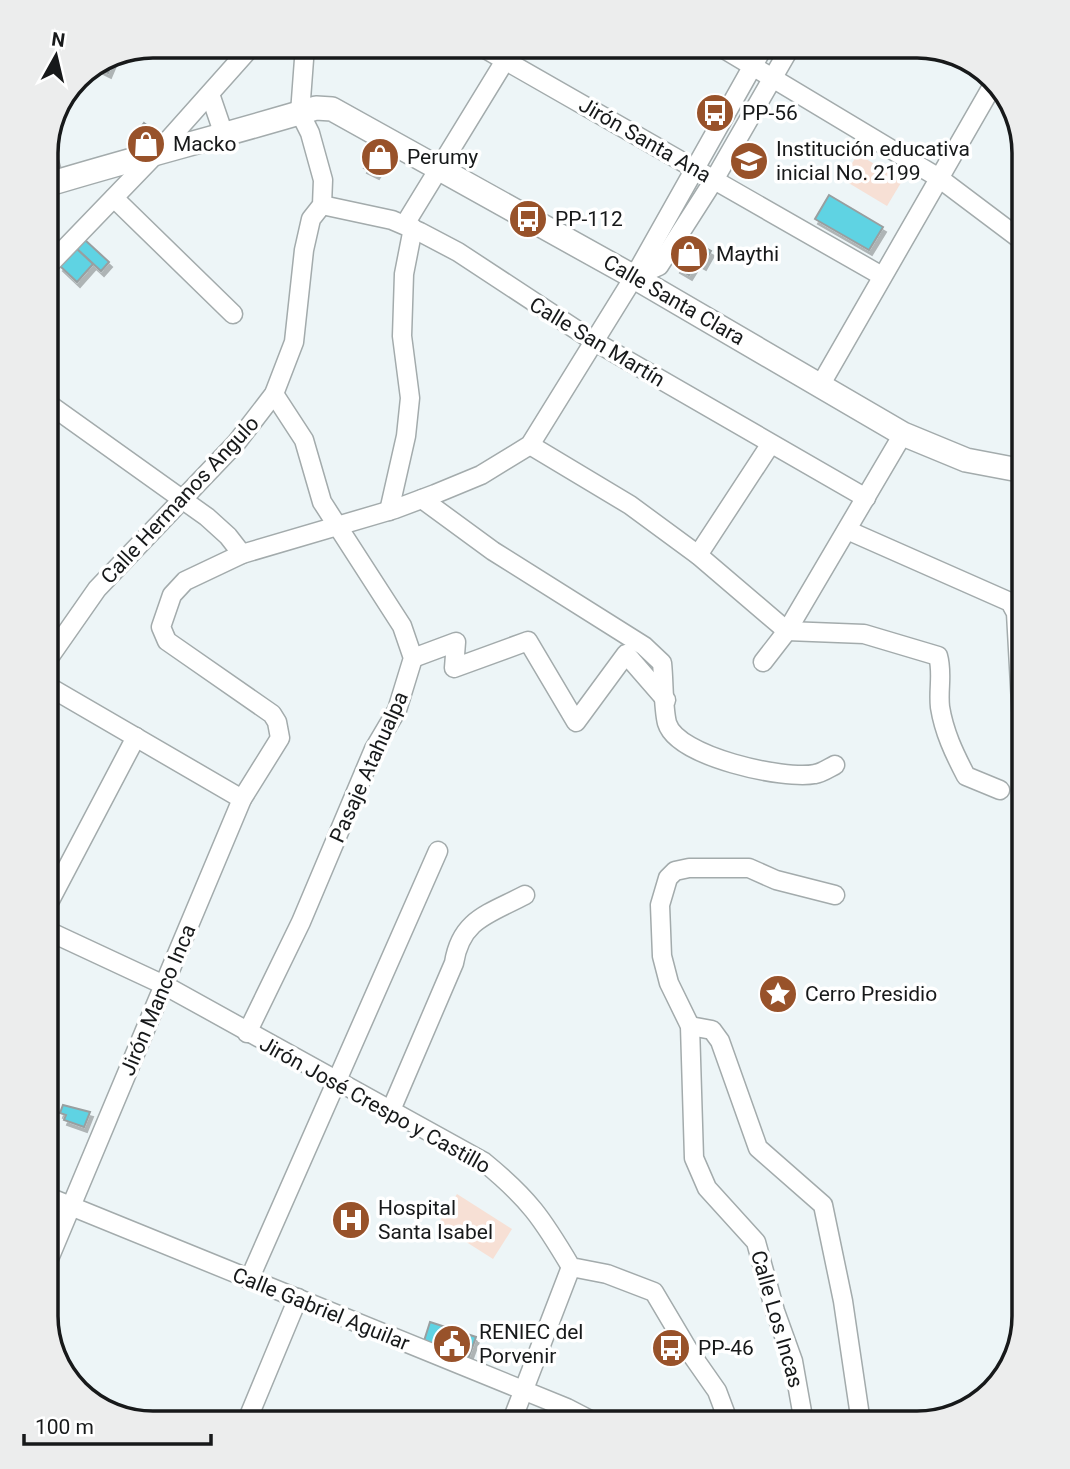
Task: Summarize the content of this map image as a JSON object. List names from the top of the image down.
{
  "streets": {
    "main road": ["Calle Santa Clara"],
    "street": [
      "Jirón Santa Ana",
      "Calle San Martín",
      "Calle Hermanos Angulo",
      "Pasaje Atahualpa",
      "Jirón Manco Inca",
      "Jirón José Crespo y Castillo",
      "Calle Gabriel Aguilar",
      "Calle Los Incas"
    ]
  },
  "crossings": [
    ["Calle Santa Clara", "Calle Hermanos Angulo"],
    ["Calle San Martín", "Calle Hermanos Angulo"],
    ["Pasaje Atahualpa", "Jirón José Crespo y Castillo"],
    ["Jirón Manco Inca", "Jirón José Crespo y Castillo"],
    ["Jirón Manco Inca", "Calle Gabriel Aguilar"]
  ],
  "places": {
    "bus stop": ["PP-56", "PP-112", "PP-46"],
    "shop": ["Macko", "Perumy", "Maythi"],
    "school or university": ["Institución educativa inicial No. 2199"],
    "place": ["Cerro Presidio"],
    "hospital": ["Hospital Santa Isabel"],
    "public building": ["RENIEC del Porvenir"]
  },
  "scale_bar": "100 m",
  "north": "top"
}
